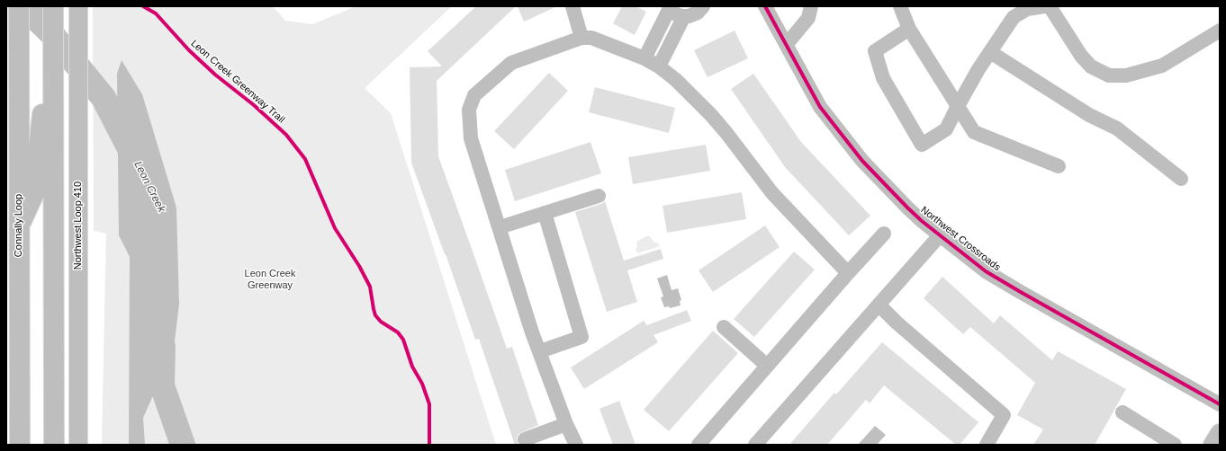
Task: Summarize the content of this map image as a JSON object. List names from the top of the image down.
{
  "streets": {
    "highway": ["Connally Loop"],
    "main road": ["Northwest Loop 410"],
    "street": ["Northwest Crossroads"],
    "cycle path": ["Leon Creek Greenway Trail"]
  },
  "water": ["Leon Creek"],
  "parks": ["Leon Creek Greenway"]
}
